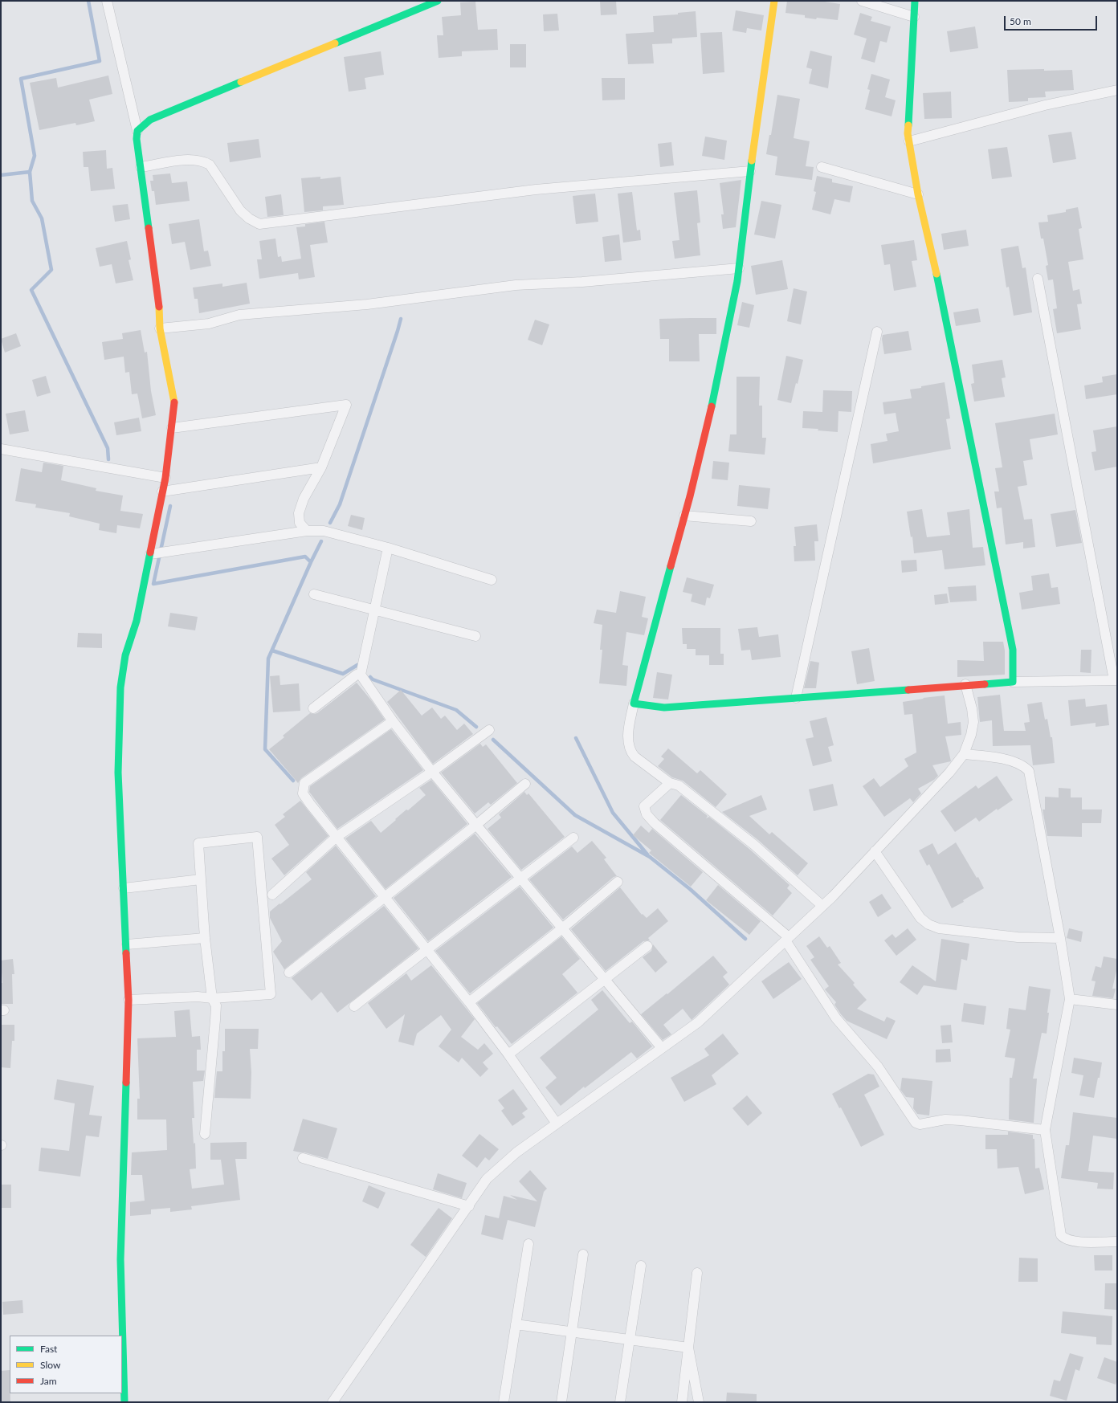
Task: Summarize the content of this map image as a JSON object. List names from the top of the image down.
{
  "legend": ["Fast", "Slow", "Jam"],
  "scale_bar": "50 m"
}
